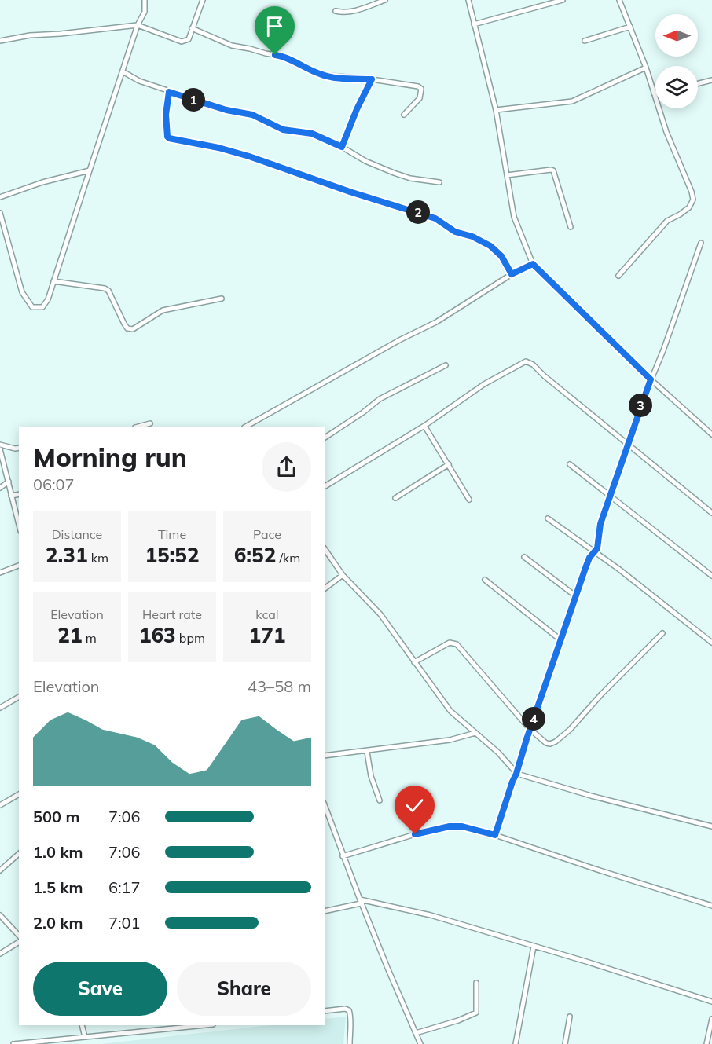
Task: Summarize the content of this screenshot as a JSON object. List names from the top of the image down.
{
  "north": "left",
  "page": {
    "pins": [
      "1",
      "2",
      "3",
      "4"
    ],
    "heading": ["Morning run", "06:07"],
    "stats": [
      ["Distance", "2.31 km"],
      ["Time", "15:52"],
      ["Pace", "6:52 /km"],
      ["Elevation", "21 m"],
      ["Heart rate", "163 bpm"],
      ["kcal", "171"]
    ],
    "chart": ["Elevation", "43–58 m"],
    "list": [
      {
        "name": "500 m",
        "note": "7:06"
      },
      {
        "name": "1.0 km",
        "note": "7:06"
      },
      {
        "name": "1.5 km",
        "note": "6:17"
      },
      {
        "name": "2.0 km",
        "note": "7:01"
      }
    ],
    "buttons": ["Save", "Share"]
  }
}
